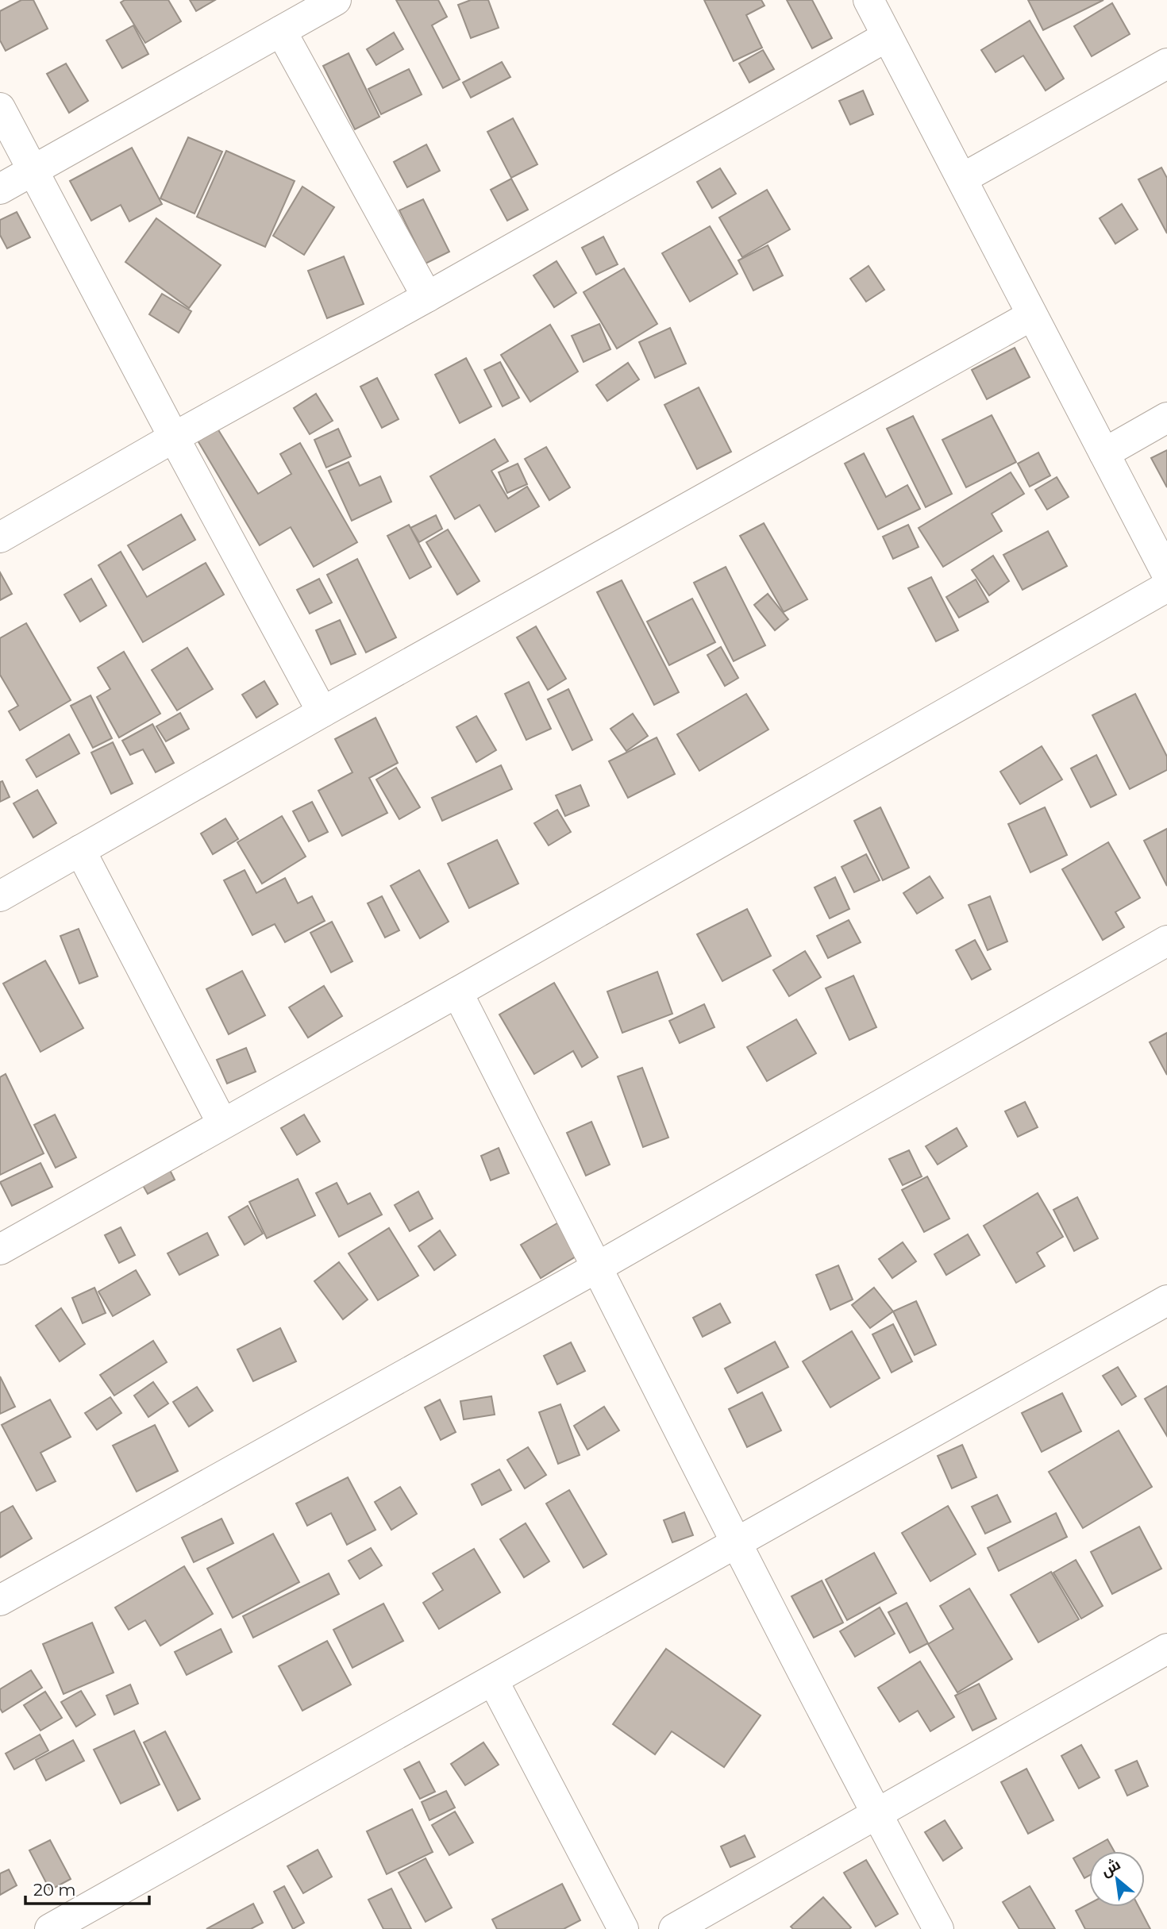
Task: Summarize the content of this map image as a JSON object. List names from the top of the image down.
{
  "scale_bar": "20 m",
  "north": "top left"
}
